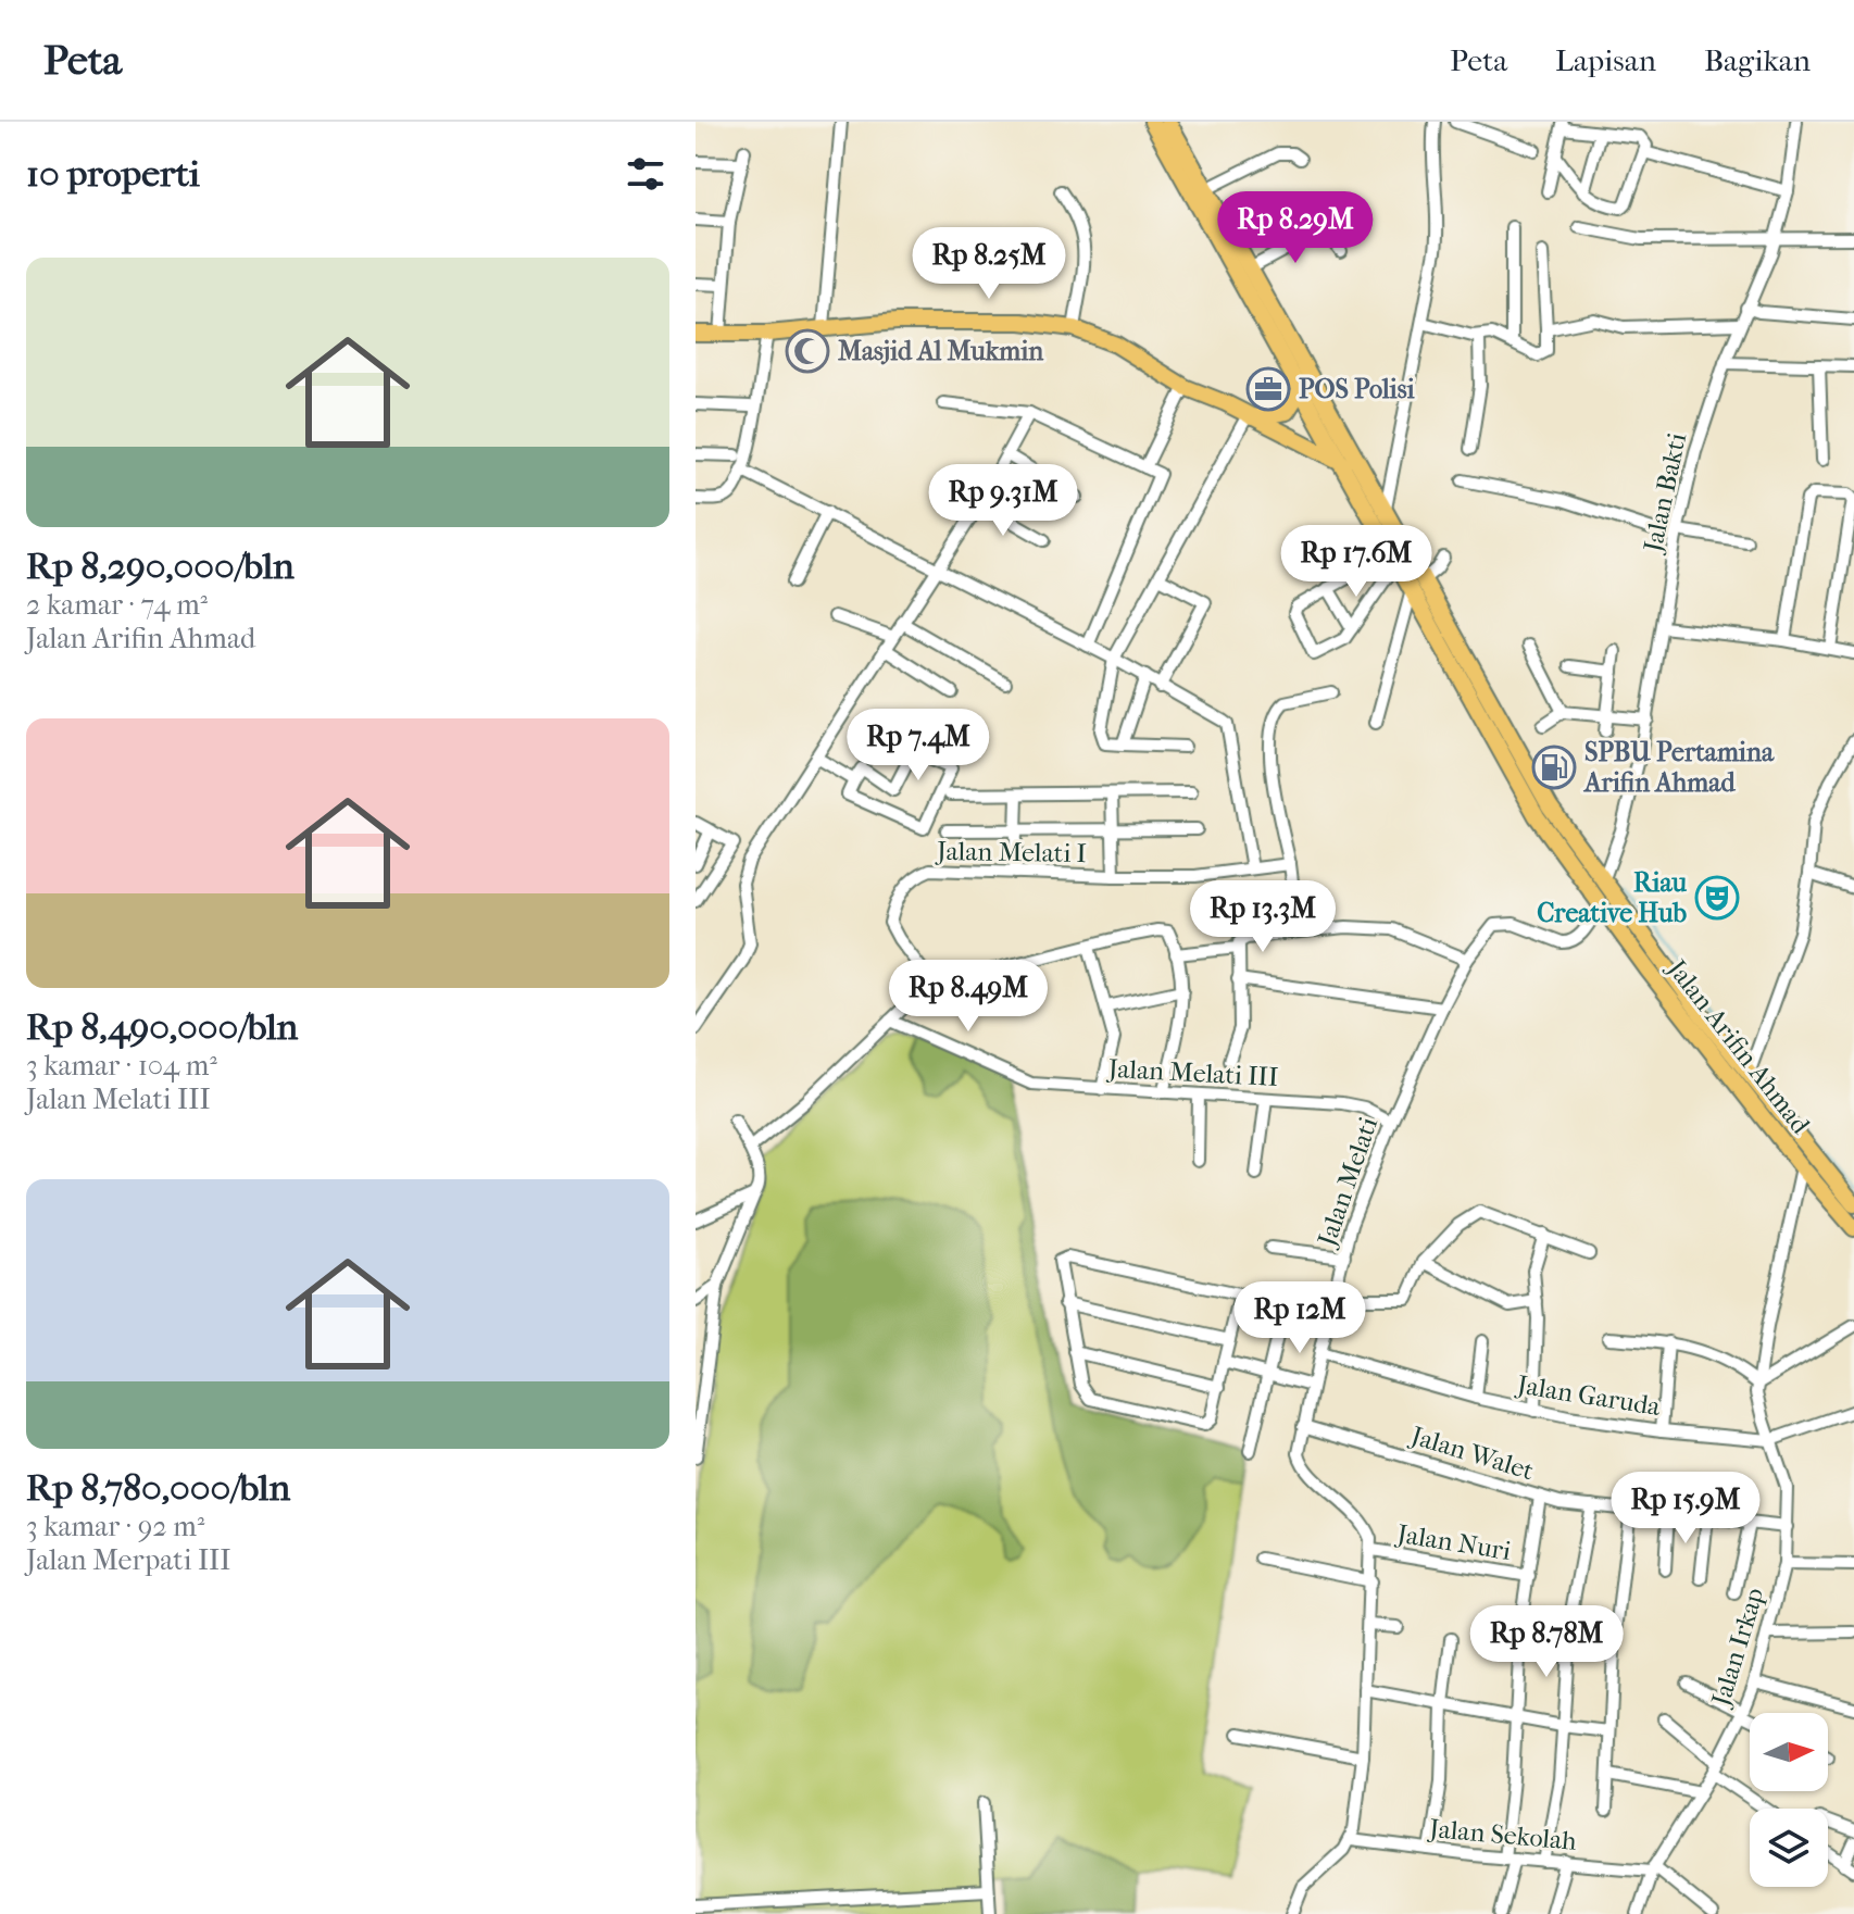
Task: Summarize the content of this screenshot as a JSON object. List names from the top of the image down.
{
  "streets": {
    "main road": ["Jalan Arifin Ahmad"],
    "street": [
      "Jalan Bakti",
      "Jalan Melati I",
      "Jalan Melati III",
      "Jalan Melati",
      "Jalan Garuda",
      "Jalan Walet",
      "Jalan Nuri",
      "Jalan Irkap",
      "Jalan Sekolah"
    ]
  },
  "crossings": [
    ["Jalan Bakti", "Jalan Arifin Ahmad"],
    ["Jalan Arifin Ahmad", "Jalan Melati"],
    ["Jalan Arifin Ahmad", "Jalan Irkap"],
    ["Jalan Melati III", "Jalan Melati"],
    ["Jalan Melati", "Jalan Garuda"],
    ["Jalan Melati", "Jalan Walet"],
    ["Jalan Melati", "Jalan Nuri"],
    ["Jalan Melati", "Jalan Sekolah"],
    ["Jalan Garuda", "Jalan Irkap"],
    ["Jalan Walet", "Jalan Irkap"],
    ["Jalan Irkap", "Jalan Sekolah"]
  ],
  "places": {
    "mosque": ["Masjid Al Mukmin"],
    "office": ["POS Polisi"],
    "fuel station": ["SPBU Pertamina Arifin Ahmad"],
    "theatre": ["Riau Creative Hub"]
  },
  "north": "right",
  "page": {
    "header": "Peta",
    "nav": ["Peta", "Lapisan", "Bagikan"],
    "heading": "10 properti",
    "price": [
      "Rp 8.29M",
      "Rp 8.25M",
      "Rp 9.31M",
      "Rp 17.6M",
      "Rp 7.4M",
      "Rp 13.3M",
      "Rp 8.49M",
      "Rp 12M",
      "Rp 15.9M",
      "Rp 8.78M"
    ],
    "list": [
      {
        "name": "Rp 8,290,000/bln",
        "note": "2 kamar · 74 m² · Jalan Arifin Ahmad"
      },
      {
        "name": "Rp 8,490,000/bln",
        "note": "3 kamar · 104 m² · Jalan Melati III"
      },
      {
        "name": "Rp 8,780,000/bln",
        "note": "3 kamar · 92 m² · Jalan Merpati III"
      }
    ]
  }
}
